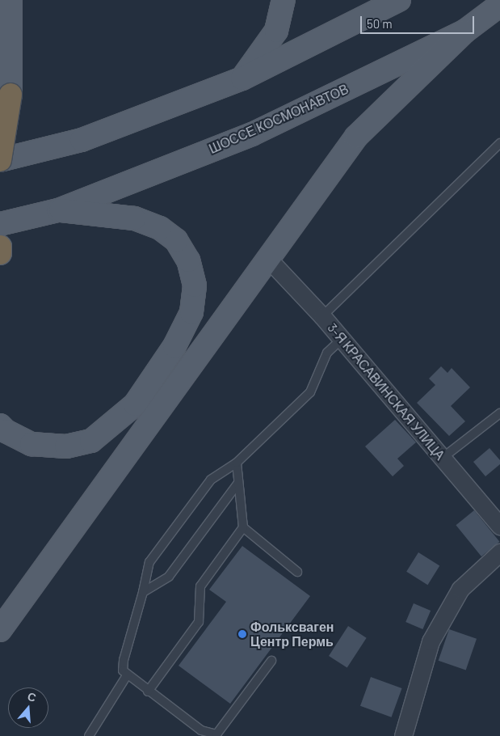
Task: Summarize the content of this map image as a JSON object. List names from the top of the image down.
{
  "streets": {
    "main road": ["ШОССЕ КОСМОНАВТОВ"],
    "street": ["3-Я КРАСАВИНСКАЯ УЛИЦА"]
  },
  "places": ["Фольксваген Центр Пермь"],
  "scale_bar": "50 m",
  "north": "top"
}
